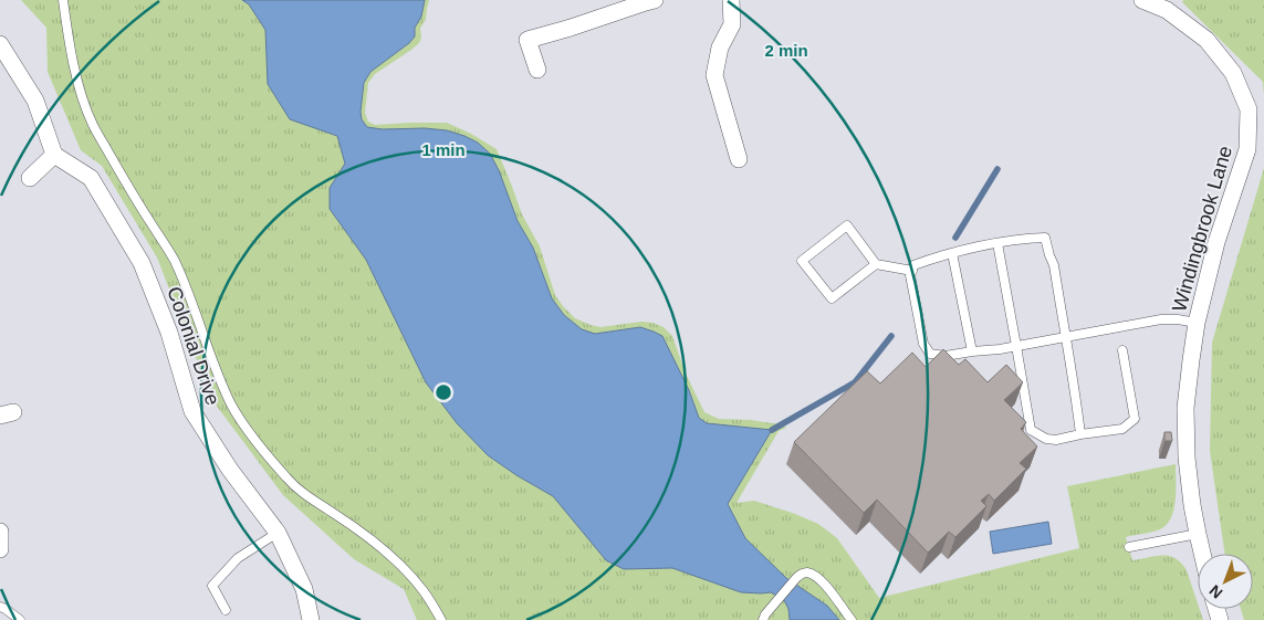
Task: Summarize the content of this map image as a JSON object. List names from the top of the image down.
{
  "streets": {
    "street": ["Windingbrook Lane", "Colonial Drive"]
  },
  "north": "bottom left",
  "rings": ["2 min", "1 min"]
}
